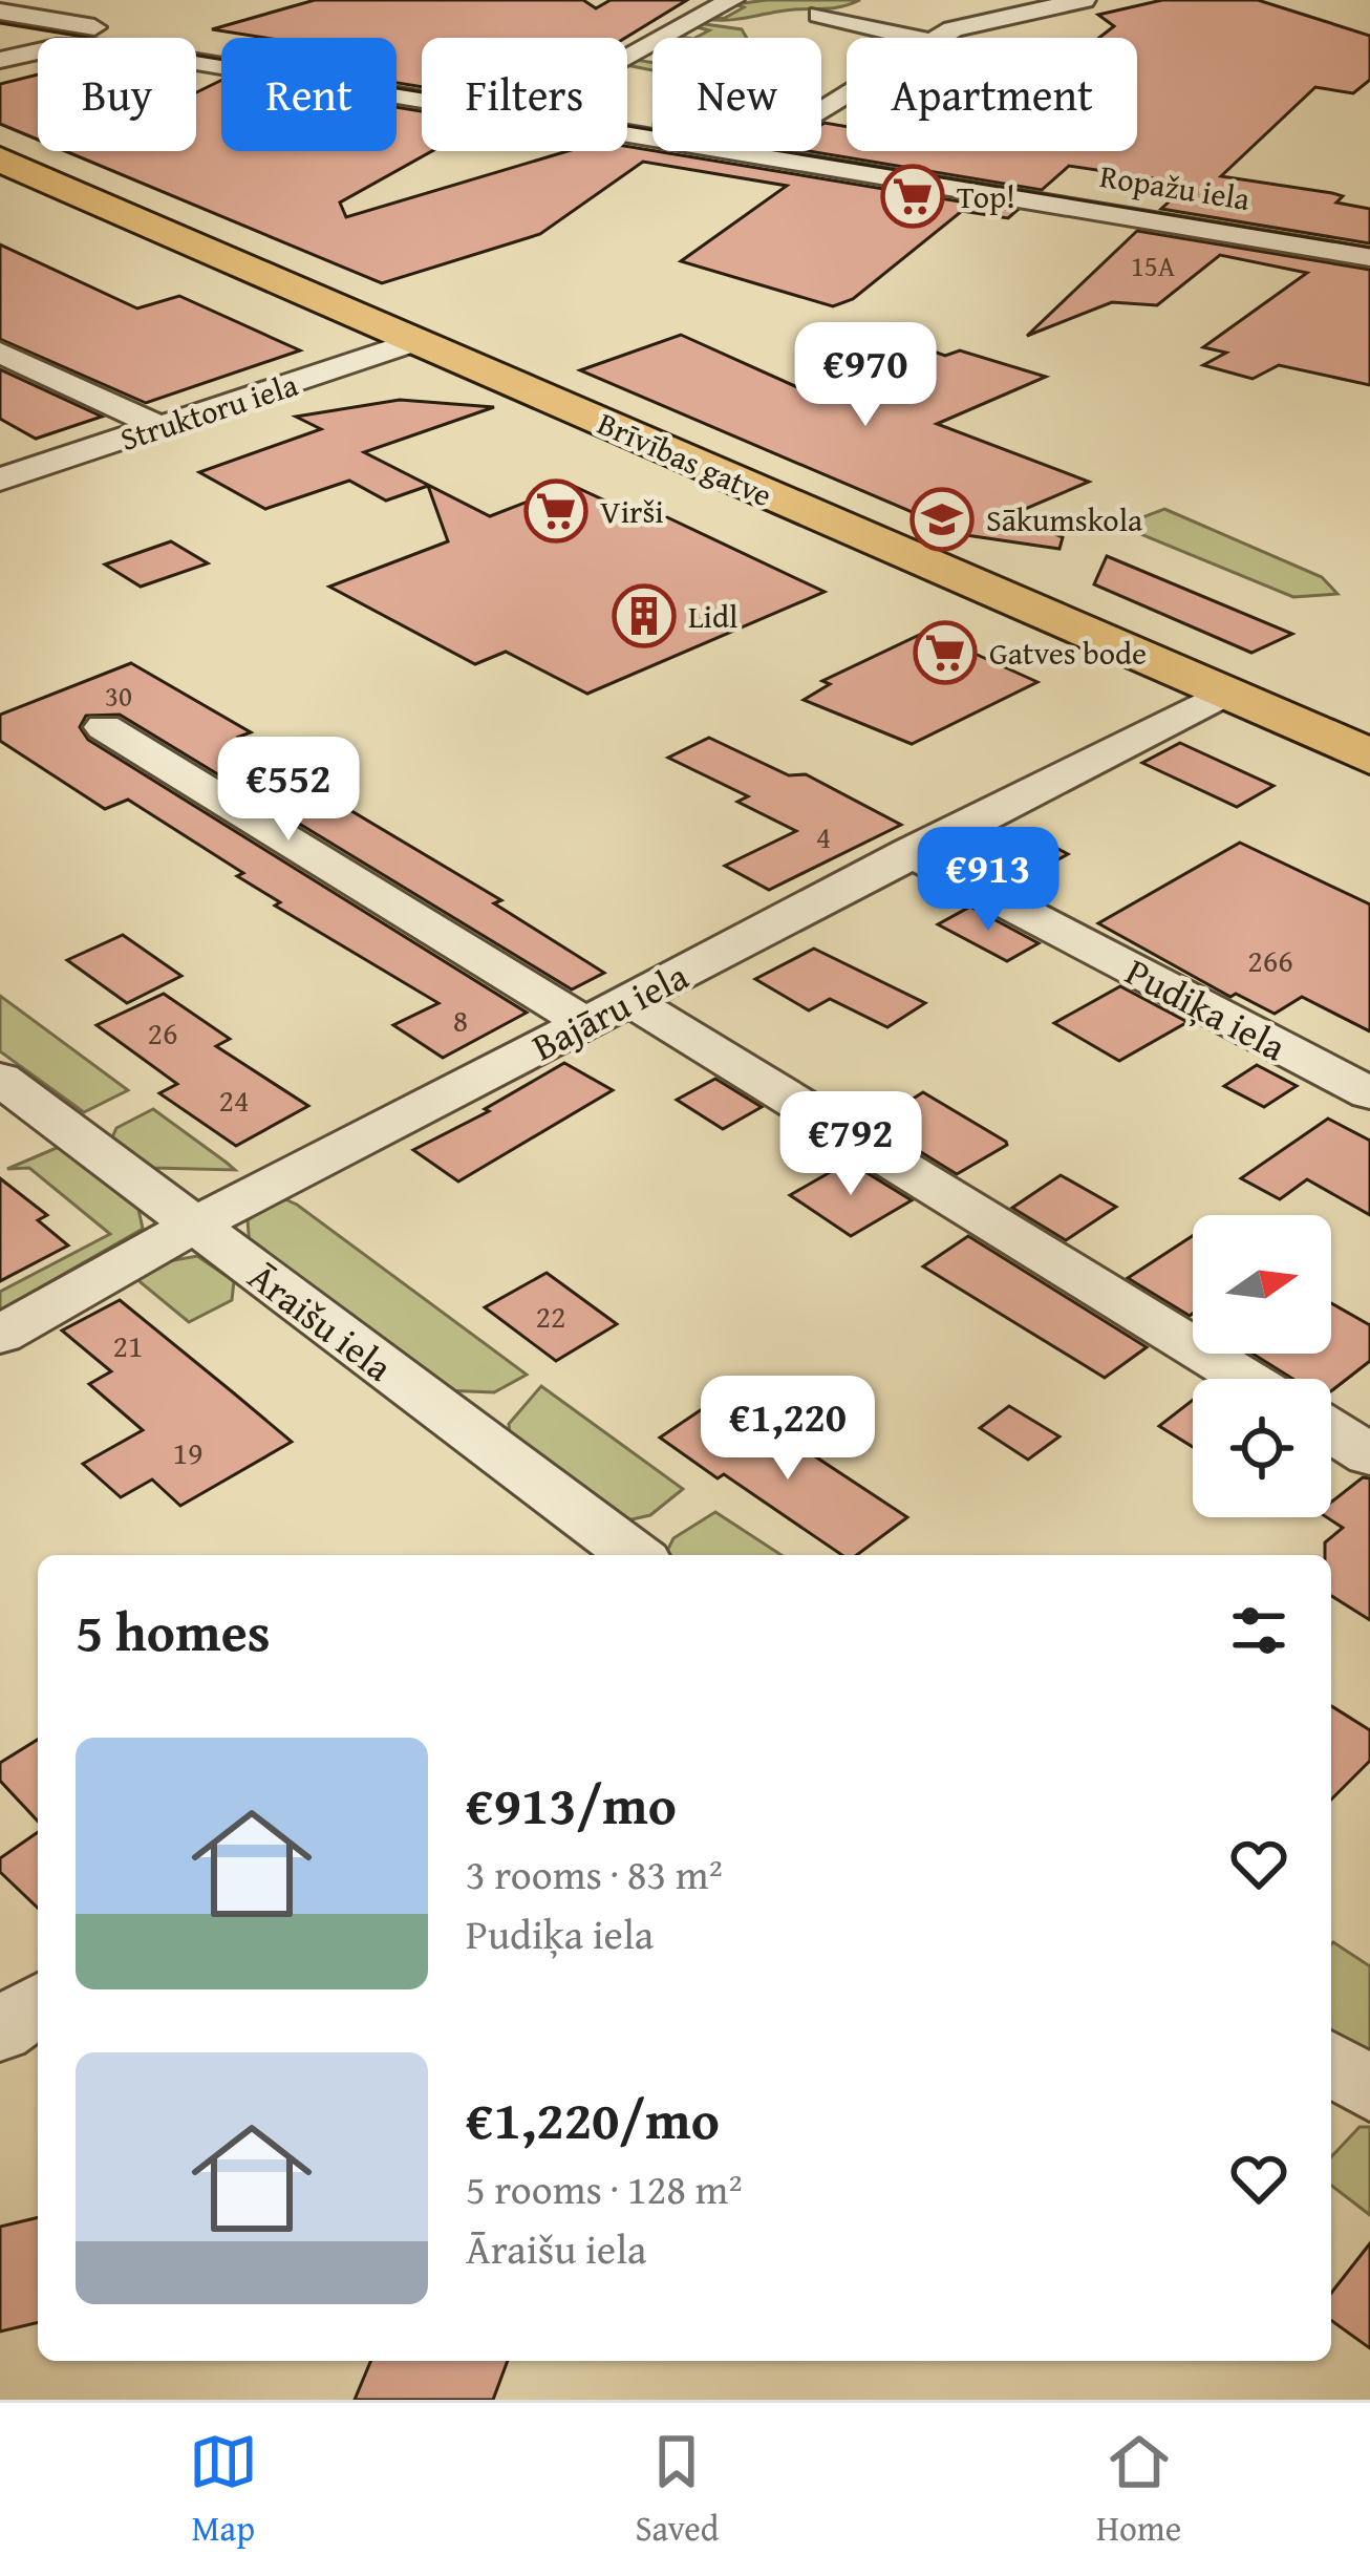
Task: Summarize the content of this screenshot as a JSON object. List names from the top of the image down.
{
  "streets": {
    "highway": ["Brīvības gatve"],
    "street": [
      "Ropažu iela",
      "Struktoru iela",
      "Pudiķa iela",
      "Bajāru iela",
      "Āraišu iela"
    ]
  },
  "crossings": [
    ["Struktoru iela", "Brīvības gatve"],
    ["Brīvības gatve", "Bajāru iela"],
    ["Pudiķa iela", "Bajāru iela"],
    ["Bajāru iela", "Āraišu iela"]
  ],
  "places": {
    "supermarket": ["Top!", "Virši", "Gatves bode"],
    "school or university": ["Sākumskola"],
    "building": ["Lidl"]
  },
  "house_numbers": [
    "15A",
    "30",
    "4",
    "266",
    "8",
    "26",
    "24",
    "22",
    "21",
    "19"
  ],
  "north": "right",
  "page": {
    "chip": [
      "Buy",
      "Rent",
      "Filters",
      "New",
      "Apartment"
    ],
    "price": [
      "€970",
      "€552",
      "€913",
      "€792",
      "€1,220"
    ],
    "heading": "5 homes",
    "list": [
      {
        "name": "€913/mo",
        "note": "3 rooms · 83 m² · Pudiķa iela"
      },
      {
        "name": "€1,220/mo",
        "note": "5 rooms · 128 m² · Āraišu iela"
      }
    ],
    "tabs": ["Map", "Saved", "Home"]
  }
}
